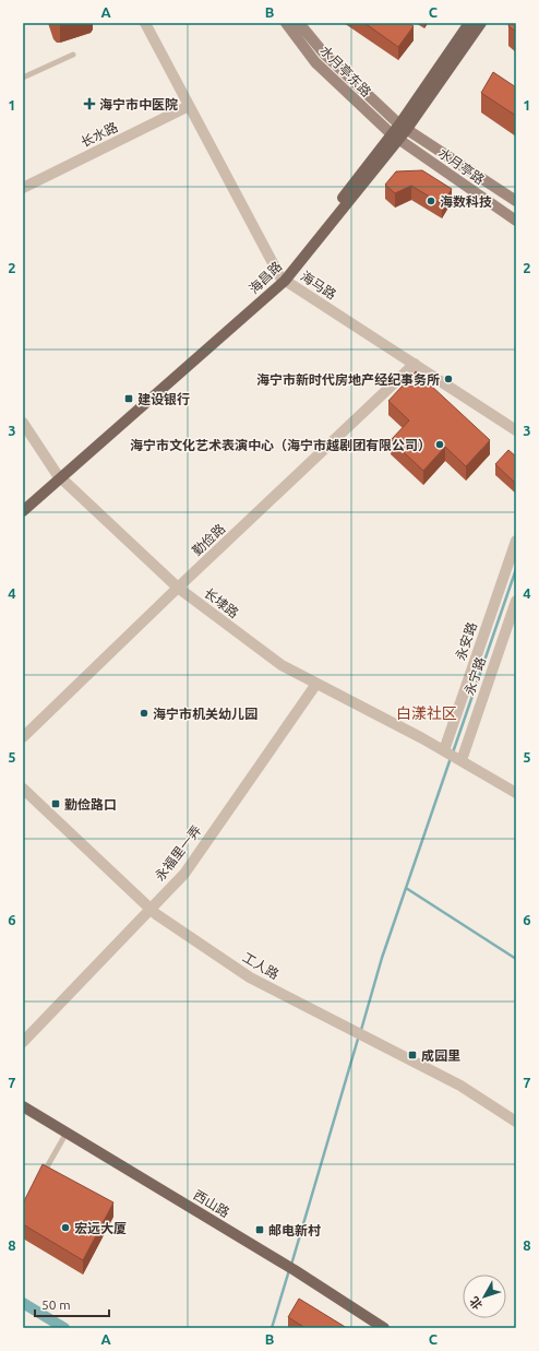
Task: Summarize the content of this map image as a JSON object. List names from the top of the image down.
{
  "streets": {
    "main road": [
      "水月亭东路",
      "水月亭路",
      "海昌路",
      "西山路"
    ],
    "street": [
      "长水路",
      "海马路",
      "勤俭路",
      "长埭路",
      "永安路",
      "永宁路",
      "永福里一弄",
      "工人路"
    ]
  },
  "crossings": [
    ["水月亭东路", "水月亭路"],
    ["水月亭东路", "海昌路"],
    ["长水路", "海马路"],
    ["水月亭路", "海昌路"],
    ["海昌路", "海马路"],
    ["海昌路", "长埭路"],
    ["海马路", "勤俭路"],
    ["勤俭路", "长埭路"],
    ["长埭路", "永安路"],
    ["长埭路", "永宁路"],
    ["长埭路", "永福里一弄"],
    ["永福里一弄", "工人路"]
  ],
  "districts": ["白漾社区"],
  "places": {
    "health": ["海宁市中医院"],
    "other": [
      "海数科技",
      "海宁市新时代房地产经纪事务所",
      "海宁市文化艺术表演中心（海宁市越剧团有限公司）",
      "海宁市机关幼儿园",
      "宏远大厦"
    ],
    "transit": [
      "建设银行",
      "勤俭路口",
      "成园里",
      "邮电新村"
    ]
  },
  "scale_bar": "50 m",
  "north": "bottom left",
  "grid": {
    "columns": ["A", "B", "C"],
    "rows": [
      "1",
      "2",
      "3",
      "4",
      "5",
      "6",
      "7",
      "8"
    ]
  }
}
